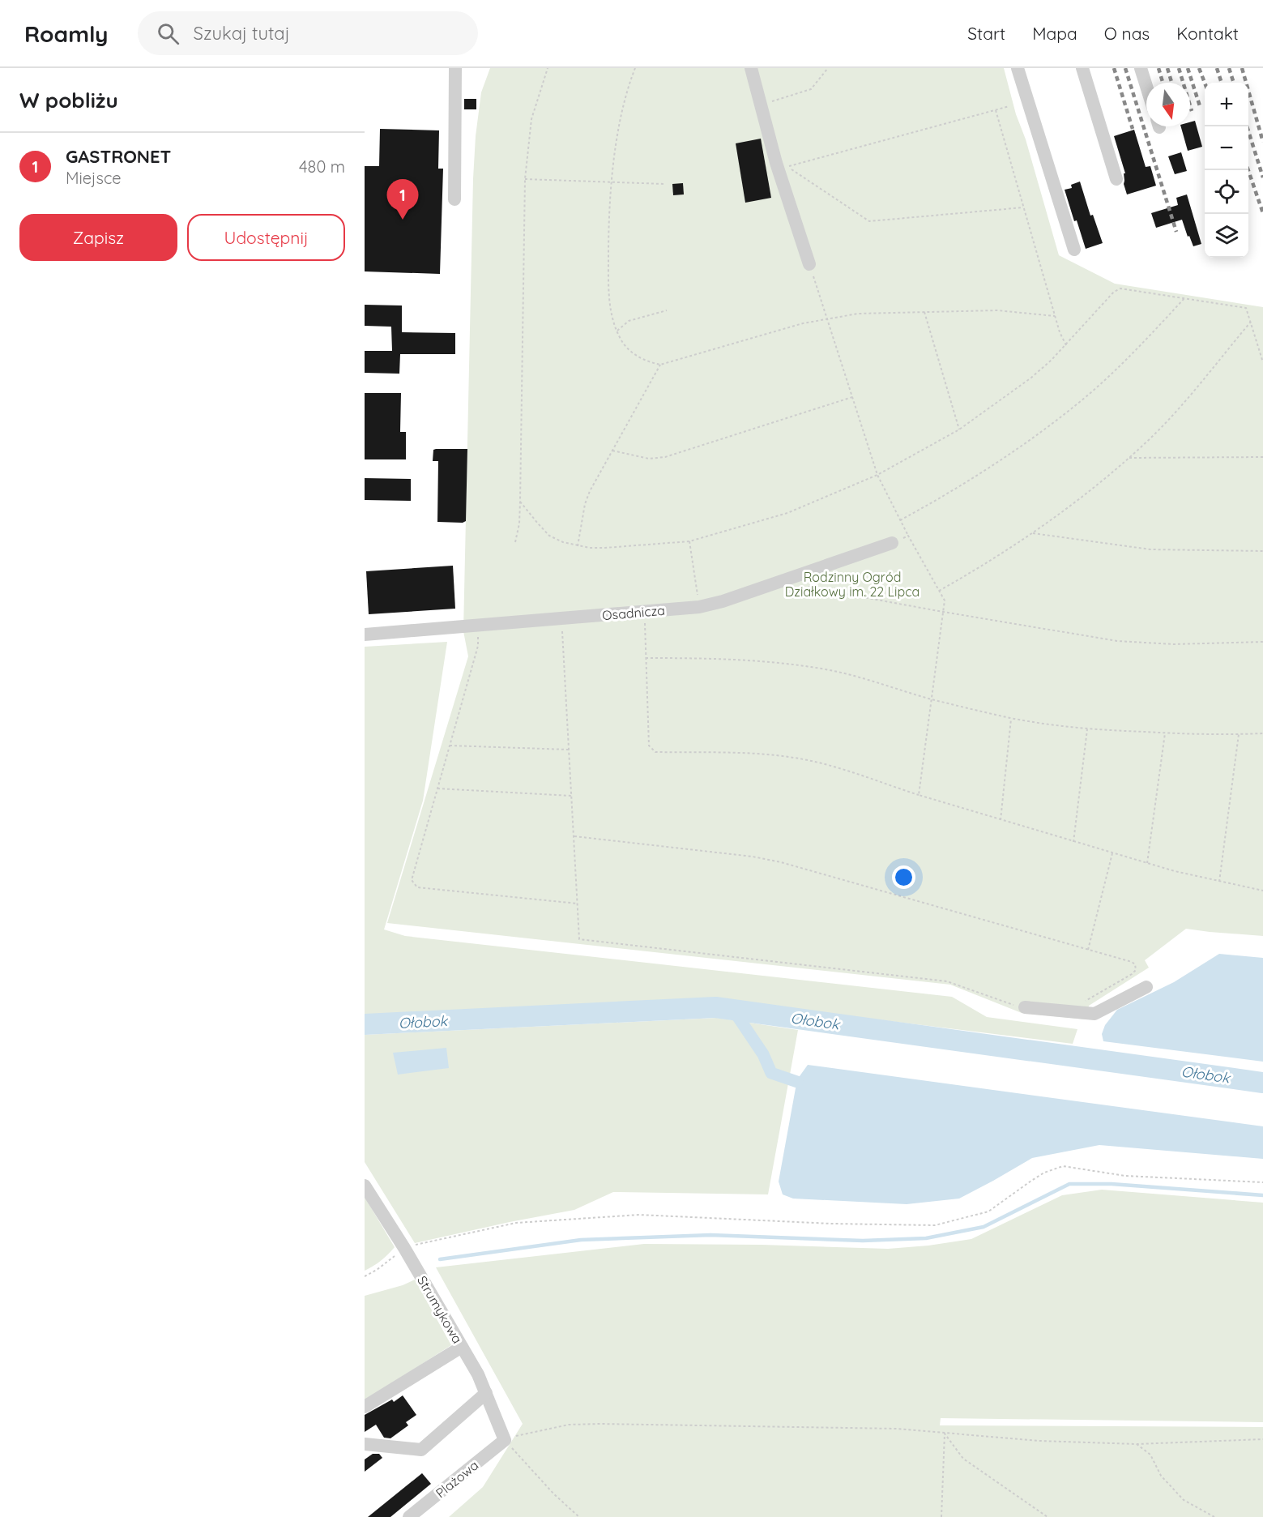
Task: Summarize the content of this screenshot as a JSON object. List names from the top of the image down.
{
  "streets": {
    "street": ["Osadnicza", "Strumykowa", "Plażowa"]
  },
  "crossings": [
    ["Strumykowa", "Plażowa"]
  ],
  "water": ["Ołobok"],
  "parks": ["Rodzinny Ogród Działkowy im. 22 Lipca"],
  "north": "bottom",
  "page": {
    "header": "Roamly",
    "search": "Szukaj tutaj",
    "nav": [
      "Start",
      "Mapa",
      "O nas",
      "Kontakt"
    ],
    "heading": "W pobliżu",
    "map_buttons": ["+", "−"],
    "list": [
      {
        "mark": "1",
        "name": "GASTRONET",
        "note": "Miejsce",
        "value": "480 m"
      }
    ],
    "pins": "1",
    "buttons": ["Zapisz", "Udostępnij"]
  }
}
